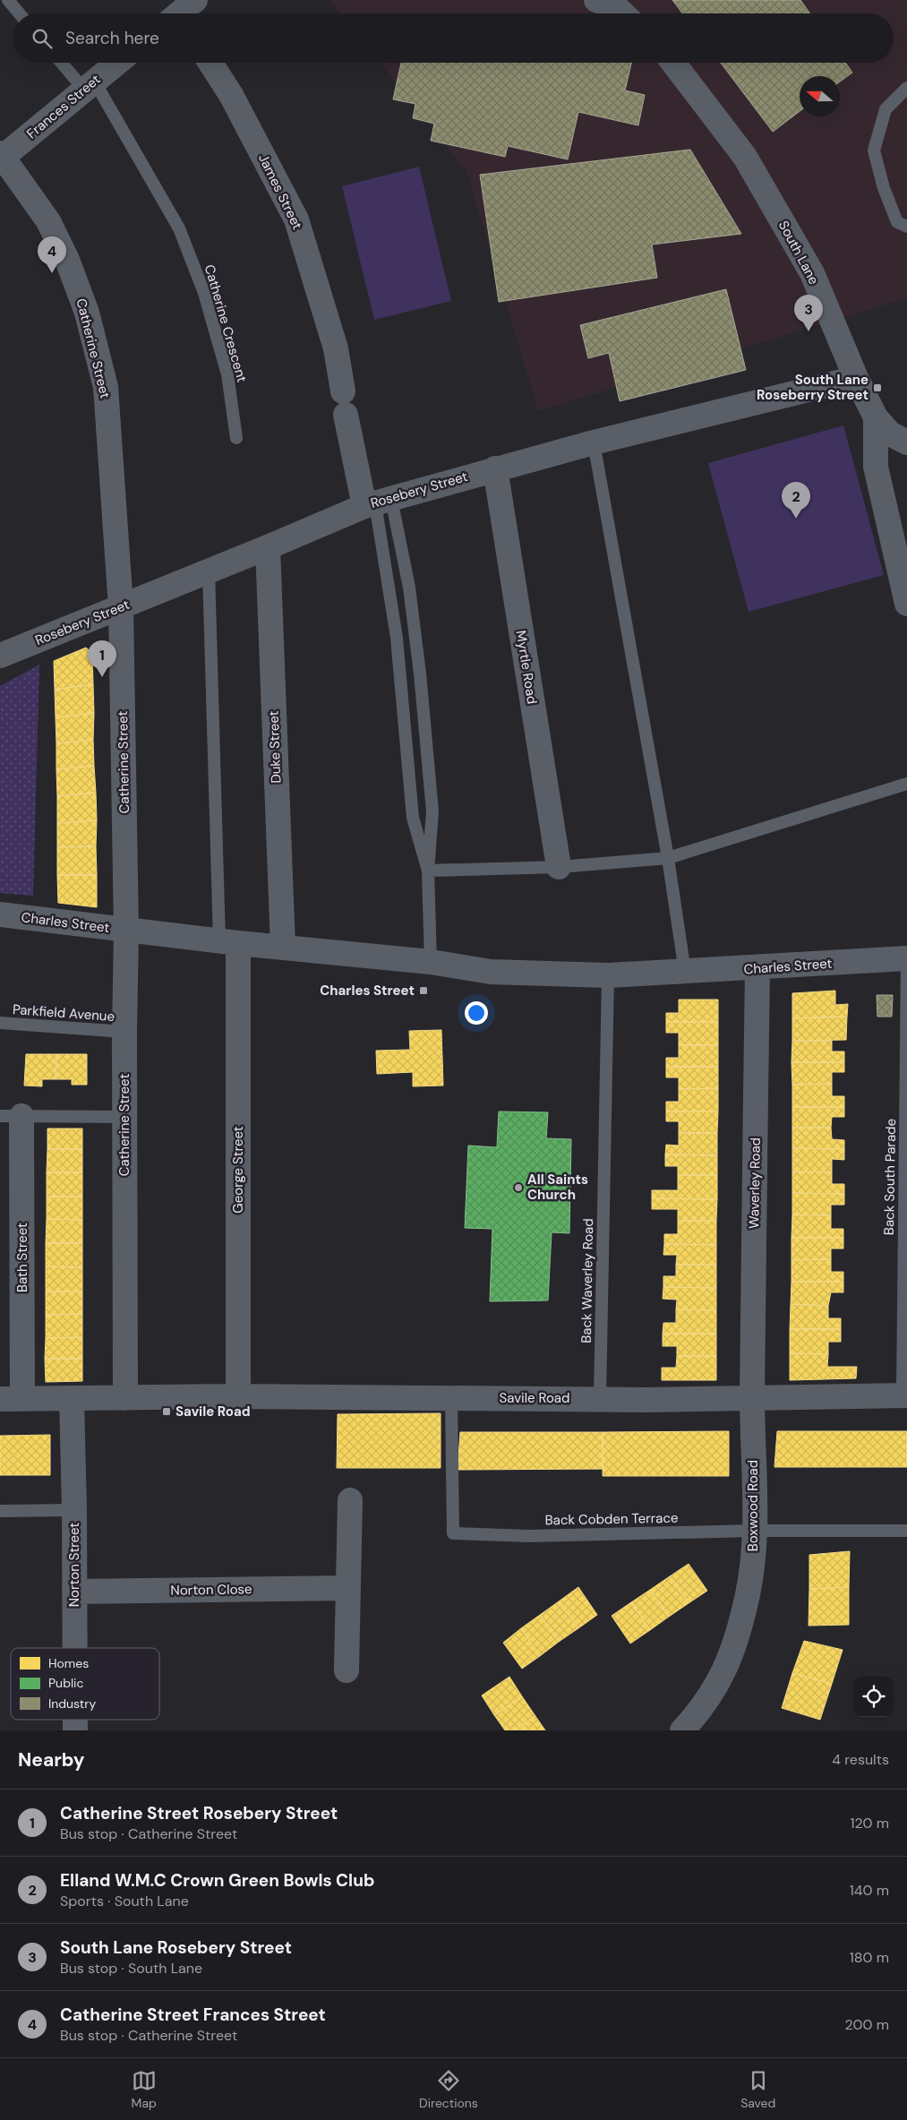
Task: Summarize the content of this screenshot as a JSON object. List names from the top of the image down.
{
  "streets": {
    "street": [
      "Frances Street",
      "James Street",
      "South Lane",
      "Catherine Street",
      "Rosebery Street",
      "Myrtle Road",
      "Duke Street",
      "Charles Street",
      "George Street",
      "Waverley Road",
      "Bath Street",
      "Savile Road",
      "Boxwood Road",
      "Norton Street",
      "Norton Close"
    ],
    "lane": [
      "Catherine Crescent",
      "Parkfield Avenue",
      "Back South Parade",
      "Back Waverley Road",
      "Back Cobden Terrace"
    ]
  },
  "crossings": [
    ["Frances Street", "Catherine Crescent"],
    ["Frances Street", "Catherine Street"],
    ["James Street", "Rosebery Street"],
    ["South Lane", "Rosebery Street"],
    ["Catherine Street", "Rosebery Street"],
    ["Catherine Street", "Charles Street"],
    ["Catherine Street", "Parkfield Avenue"],
    ["Catherine Street", "Savile Road"],
    ["Rosebery Street", "Myrtle Road"],
    ["Rosebery Street", "Duke Street"],
    ["Duke Street", "Charles Street"],
    ["Charles Street", "George Street"],
    ["Charles Street", "Back South Parade"],
    ["Charles Street", "Waverley Road"],
    ["Charles Street", "Back Waverley Road"],
    ["George Street", "Savile Road"],
    ["Back South Parade", "Savile Road"],
    ["Waverley Road", "Savile Road"],
    ["Waverley Road", "Boxwood Road"],
    ["Bath Street", "Savile Road"],
    ["Back Waverley Road", "Savile Road"],
    ["Savile Road", "Boxwood Road"],
    ["Savile Road", "Back Cobden Terrace"],
    ["Savile Road", "Norton Street"],
    ["Boxwood Road", "Back Cobden Terrace"],
    ["Norton Street", "Norton Close"]
  ],
  "places": {
    "transit": ["South Lane Roseberry Street", "Charles Street", "Savile Road"],
    "other": ["All Saints Church"]
  },
  "legend": ["Homes", "Public", "Industry"],
  "north": "left",
  "page": {
    "search": "Search here",
    "pins": [
      "4",
      "3",
      "2",
      "1"
    ],
    "heading": ["Nearby", "4 results"],
    "list": [
      {
        "mark": "1",
        "name": "Catherine Street Rosebery Street",
        "note": "Bus stop · Catherine Street",
        "value": "120 m"
      },
      {
        "mark": "2",
        "name": "Elland W.M.C Crown Green Bowls Club",
        "note": "Sports · South Lane",
        "value": "140 m"
      },
      {
        "mark": "3",
        "name": "South Lane Rosebery Street",
        "note": "Bus stop · South Lane",
        "value": "180 m"
      },
      {
        "mark": "4",
        "name": "Catherine Street Frances Street",
        "note": "Bus stop · Catherine Street",
        "value": "200 m"
      }
    ],
    "nav": ["Map", "Directions", "Saved"]
  }
}
